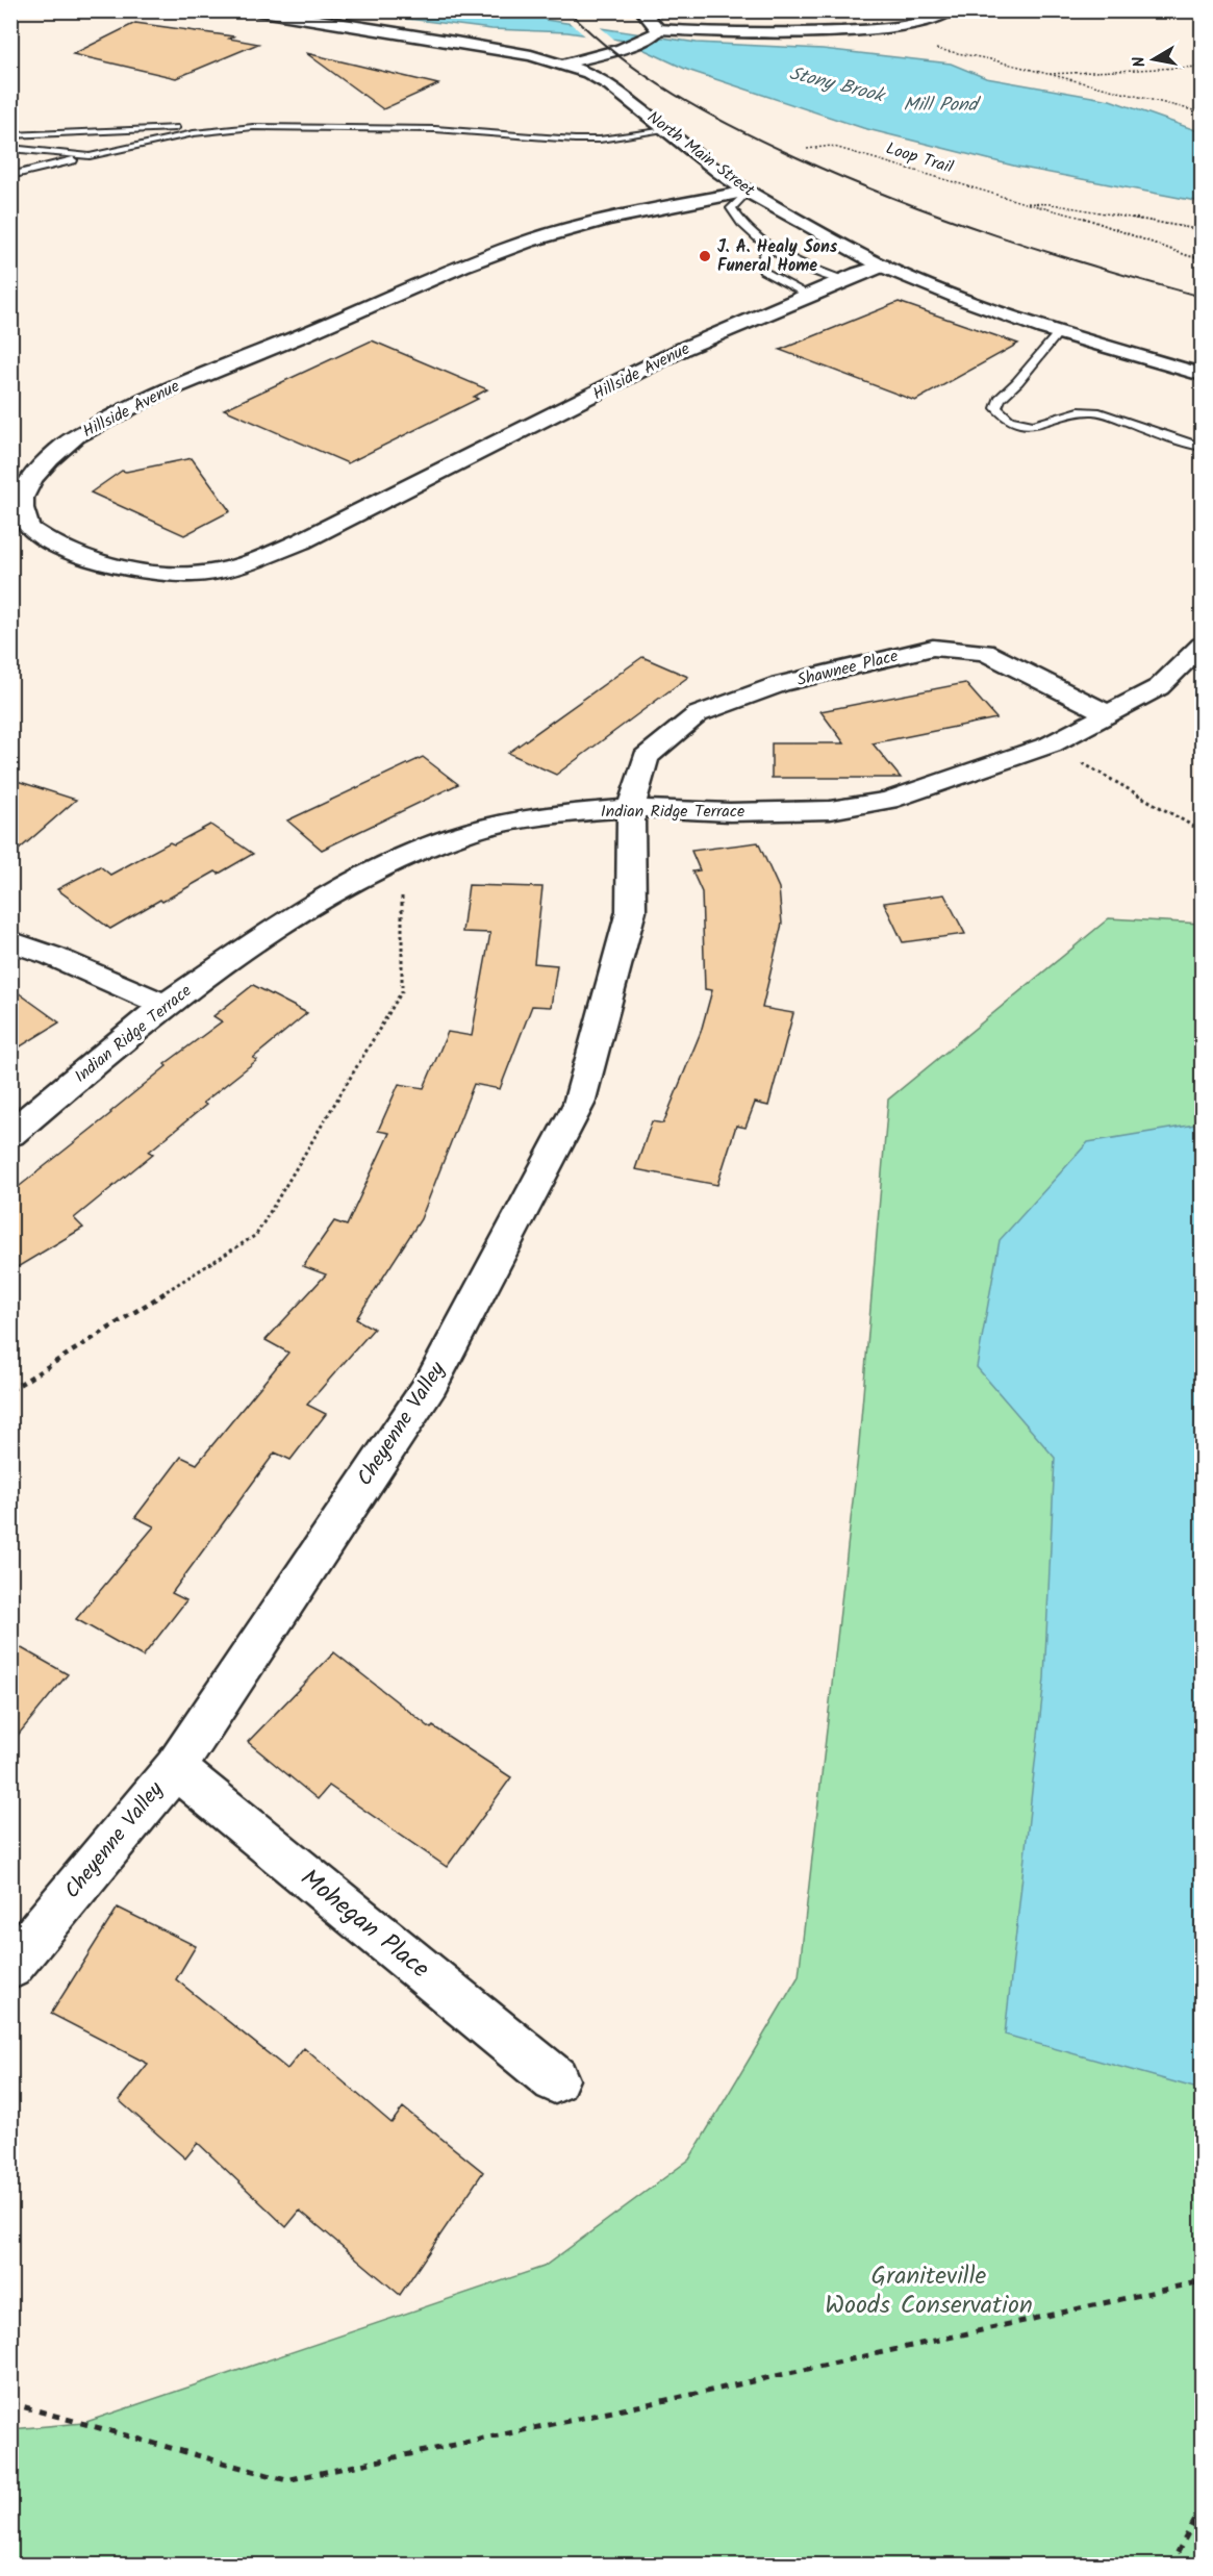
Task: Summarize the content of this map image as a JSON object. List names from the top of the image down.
{
  "streets": {
    "street": [
      "North Main Street",
      "Hillside Avenue",
      "Shawnee Place",
      "Indian Ridge Terrace",
      "Cheyenne Valley",
      "Mohegan Place"
    ],
    "path": ["Loop Trail"]
  },
  "crossings": [
    ["North Main Street", "Hillside Avenue"],
    ["Shawnee Place", "Indian Ridge Terrace"],
    ["Shawnee Place", "Cheyenne Valley"],
    ["Indian Ridge Terrace", "Cheyenne Valley"],
    ["Cheyenne Valley", "Mohegan Place"]
  ],
  "water": ["Stony Brook", "Mill Pond"],
  "parks": ["Graniteville Woods Conservation"],
  "places": ["J. A. Healy Sons Funeral Home"],
  "north": "left"
}
